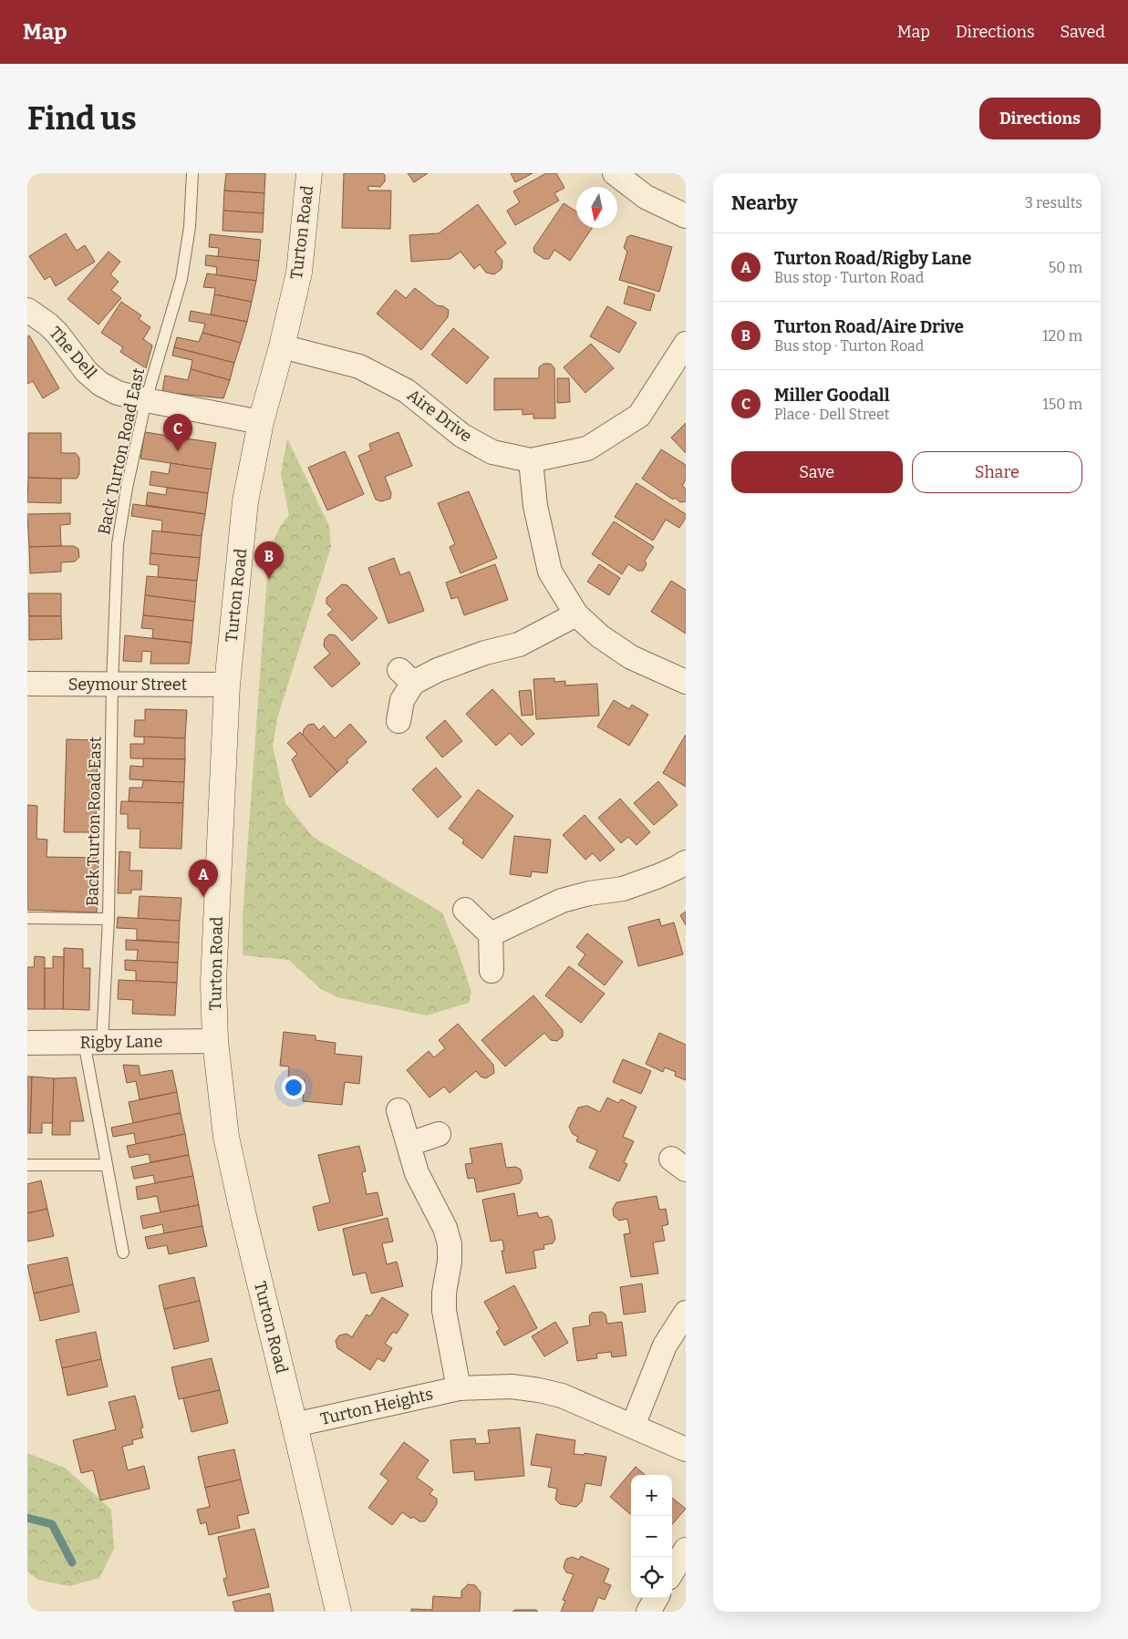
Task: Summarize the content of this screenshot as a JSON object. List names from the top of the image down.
{
  "streets": {
    "main road": ["Turton Road"],
    "street": [
      "The Dell",
      "Aire Drive",
      "Seymour Street",
      "Rigby Lane",
      "Turton Heights"
    ],
    "lane": ["Back Turton Road East"]
  },
  "crossings": [
    ["Turton Road", "The Dell"],
    ["Turton Road", "Aire Drive"],
    ["Turton Road", "Seymour Street"],
    ["Turton Road", "Rigby Lane"],
    ["Turton Road", "Turton Heights"],
    ["The Dell", "Back Turton Road East"],
    ["Back Turton Road East", "Seymour Street"],
    ["Back Turton Road East", "Rigby Lane"]
  ],
  "north": "bottom",
  "page": {
    "header": "Map",
    "nav": ["Map", "Directions", "Saved"],
    "buttons": [
      "Directions",
      ["Save", "Share"]
    ],
    "title": "Find us",
    "heading": ["Nearby", "3 results"],
    "list": [
      {
        "mark": "A",
        "name": "Turton Road/Rigby Lane",
        "note": "Bus stop · Turton Road",
        "value": "50 m"
      },
      {
        "mark": "B",
        "name": "Turton Road/Aire Drive",
        "note": "Bus stop · Turton Road",
        "value": "120 m"
      },
      {
        "mark": "C",
        "name": "Miller Goodall",
        "note": "Place · Dell Street",
        "value": "150 m"
      }
    ],
    "pins": ["C", "B", "A"],
    "map_buttons": ["+", "−"]
  }
}
